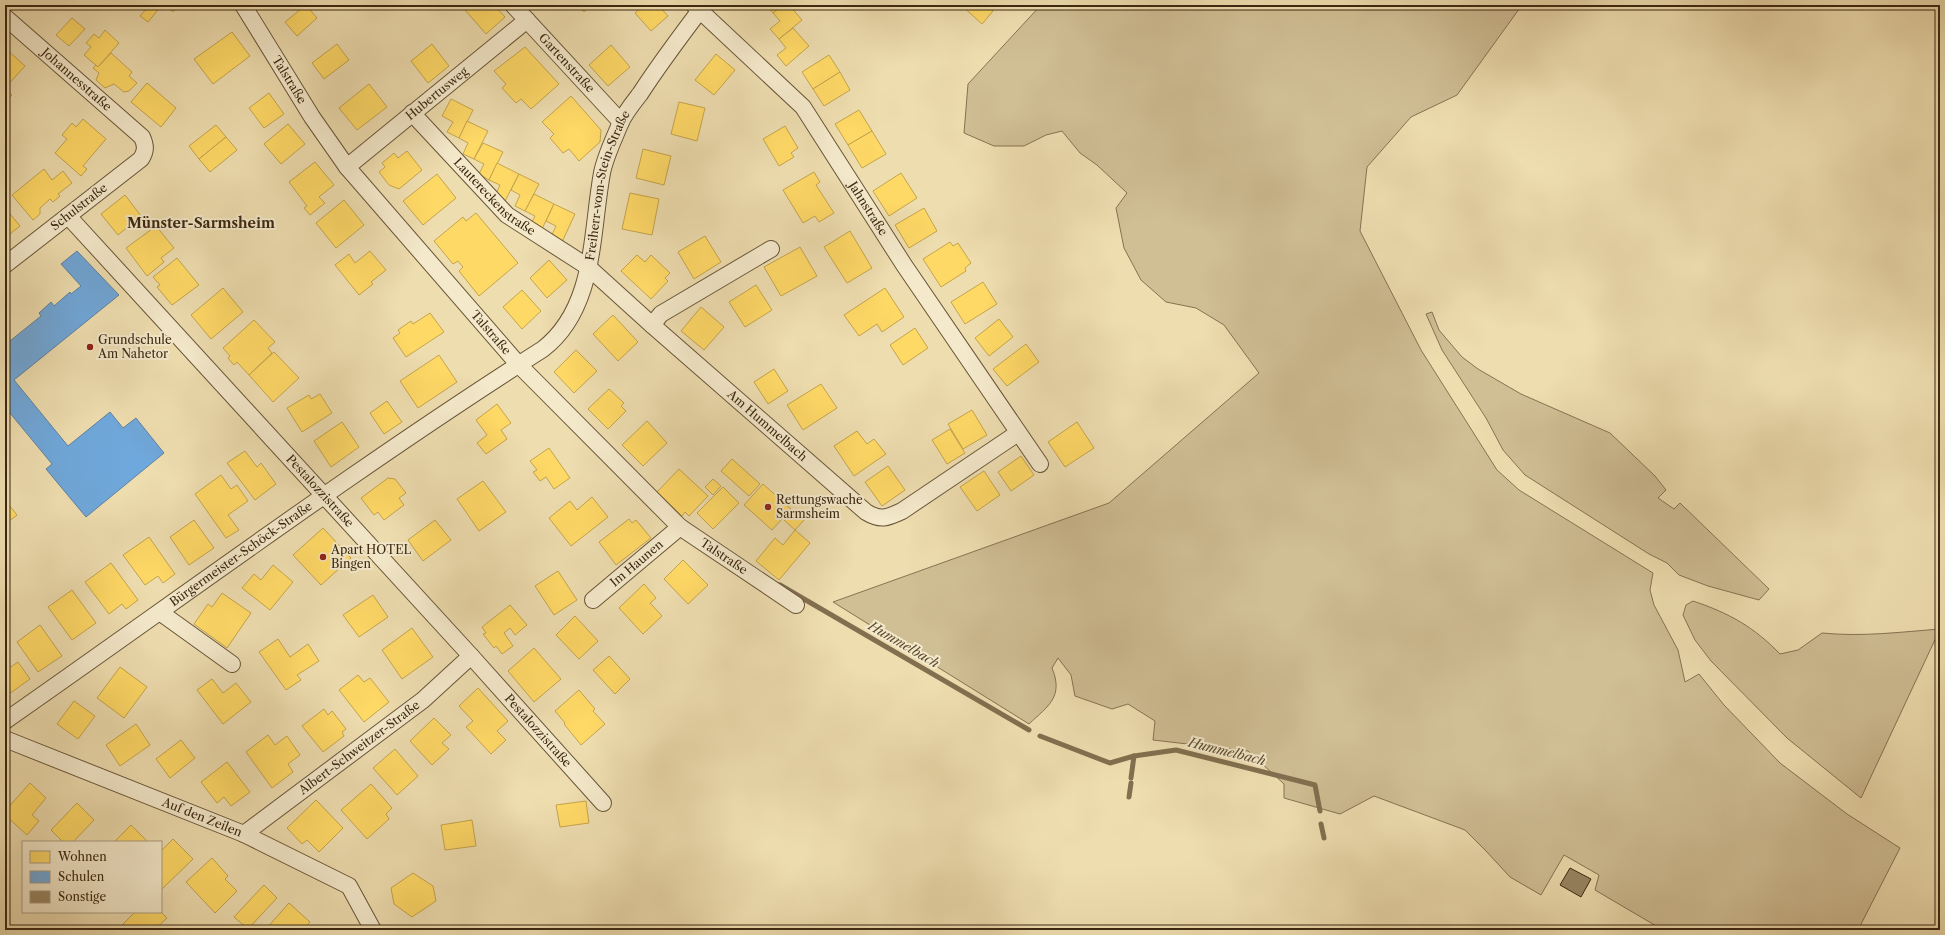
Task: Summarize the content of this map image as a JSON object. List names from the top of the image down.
{
  "streets": {
    "street": [
      "Gartenstraße",
      "Johannesstraße",
      "Talstraße",
      "Hubertusweg",
      "Freiherr-vom-Stein-Straße",
      "Lautereckenstraße",
      "Schulstraße",
      "Jahnstraße",
      "Am Hummelbach",
      "Pestalozzistraße",
      "Bürgermeister-Schöck-Straße",
      "Im Haunen",
      "Albert-Schweitzer-Straße",
      "Auf den Zeilen"
    ]
  },
  "crossings": [
    ["Gartenstraße", "Hubertusweg"],
    ["Gartenstraße", "Freiherr-vom-Stein-Straße"],
    ["Johannesstraße", "Schulstraße"],
    ["Talstraße", "Hubertusweg"],
    ["Talstraße", "Freiherr-vom-Stein-Straße"],
    ["Talstraße", "Bürgermeister-Schöck-Straße"],
    ["Talstraße", "Im Haunen"],
    ["Hubertusweg", "Lautereckenstraße"],
    ["Freiherr-vom-Stein-Straße", "Lautereckenstraße"],
    ["Freiherr-vom-Stein-Straße", "Jahnstraße"],
    ["Freiherr-vom-Stein-Straße", "Am Hummelbach"],
    ["Freiherr-vom-Stein-Straße", "Bürgermeister-Schöck-Straße"],
    ["Lautereckenstraße", "Am Hummelbach"],
    ["Schulstraße", "Pestalozzistraße"],
    ["Jahnstraße", "Am Hummelbach"],
    ["Pestalozzistraße", "Bürgermeister-Schöck-Straße"],
    ["Pestalozzistraße", "Albert-Schweitzer-Straße"],
    ["Albert-Schweitzer-Straße", "Auf den Zeilen"]
  ],
  "districts": ["Münster-Sarmsheim"],
  "water": ["Hummelbach"],
  "places": ["Grundschule Am Nahetor", "Rettungswache Sarmsheim", "Apart HOTEL Bingen"],
  "legend": ["Wohnen", "Schulen", "Sonstige"]
}
